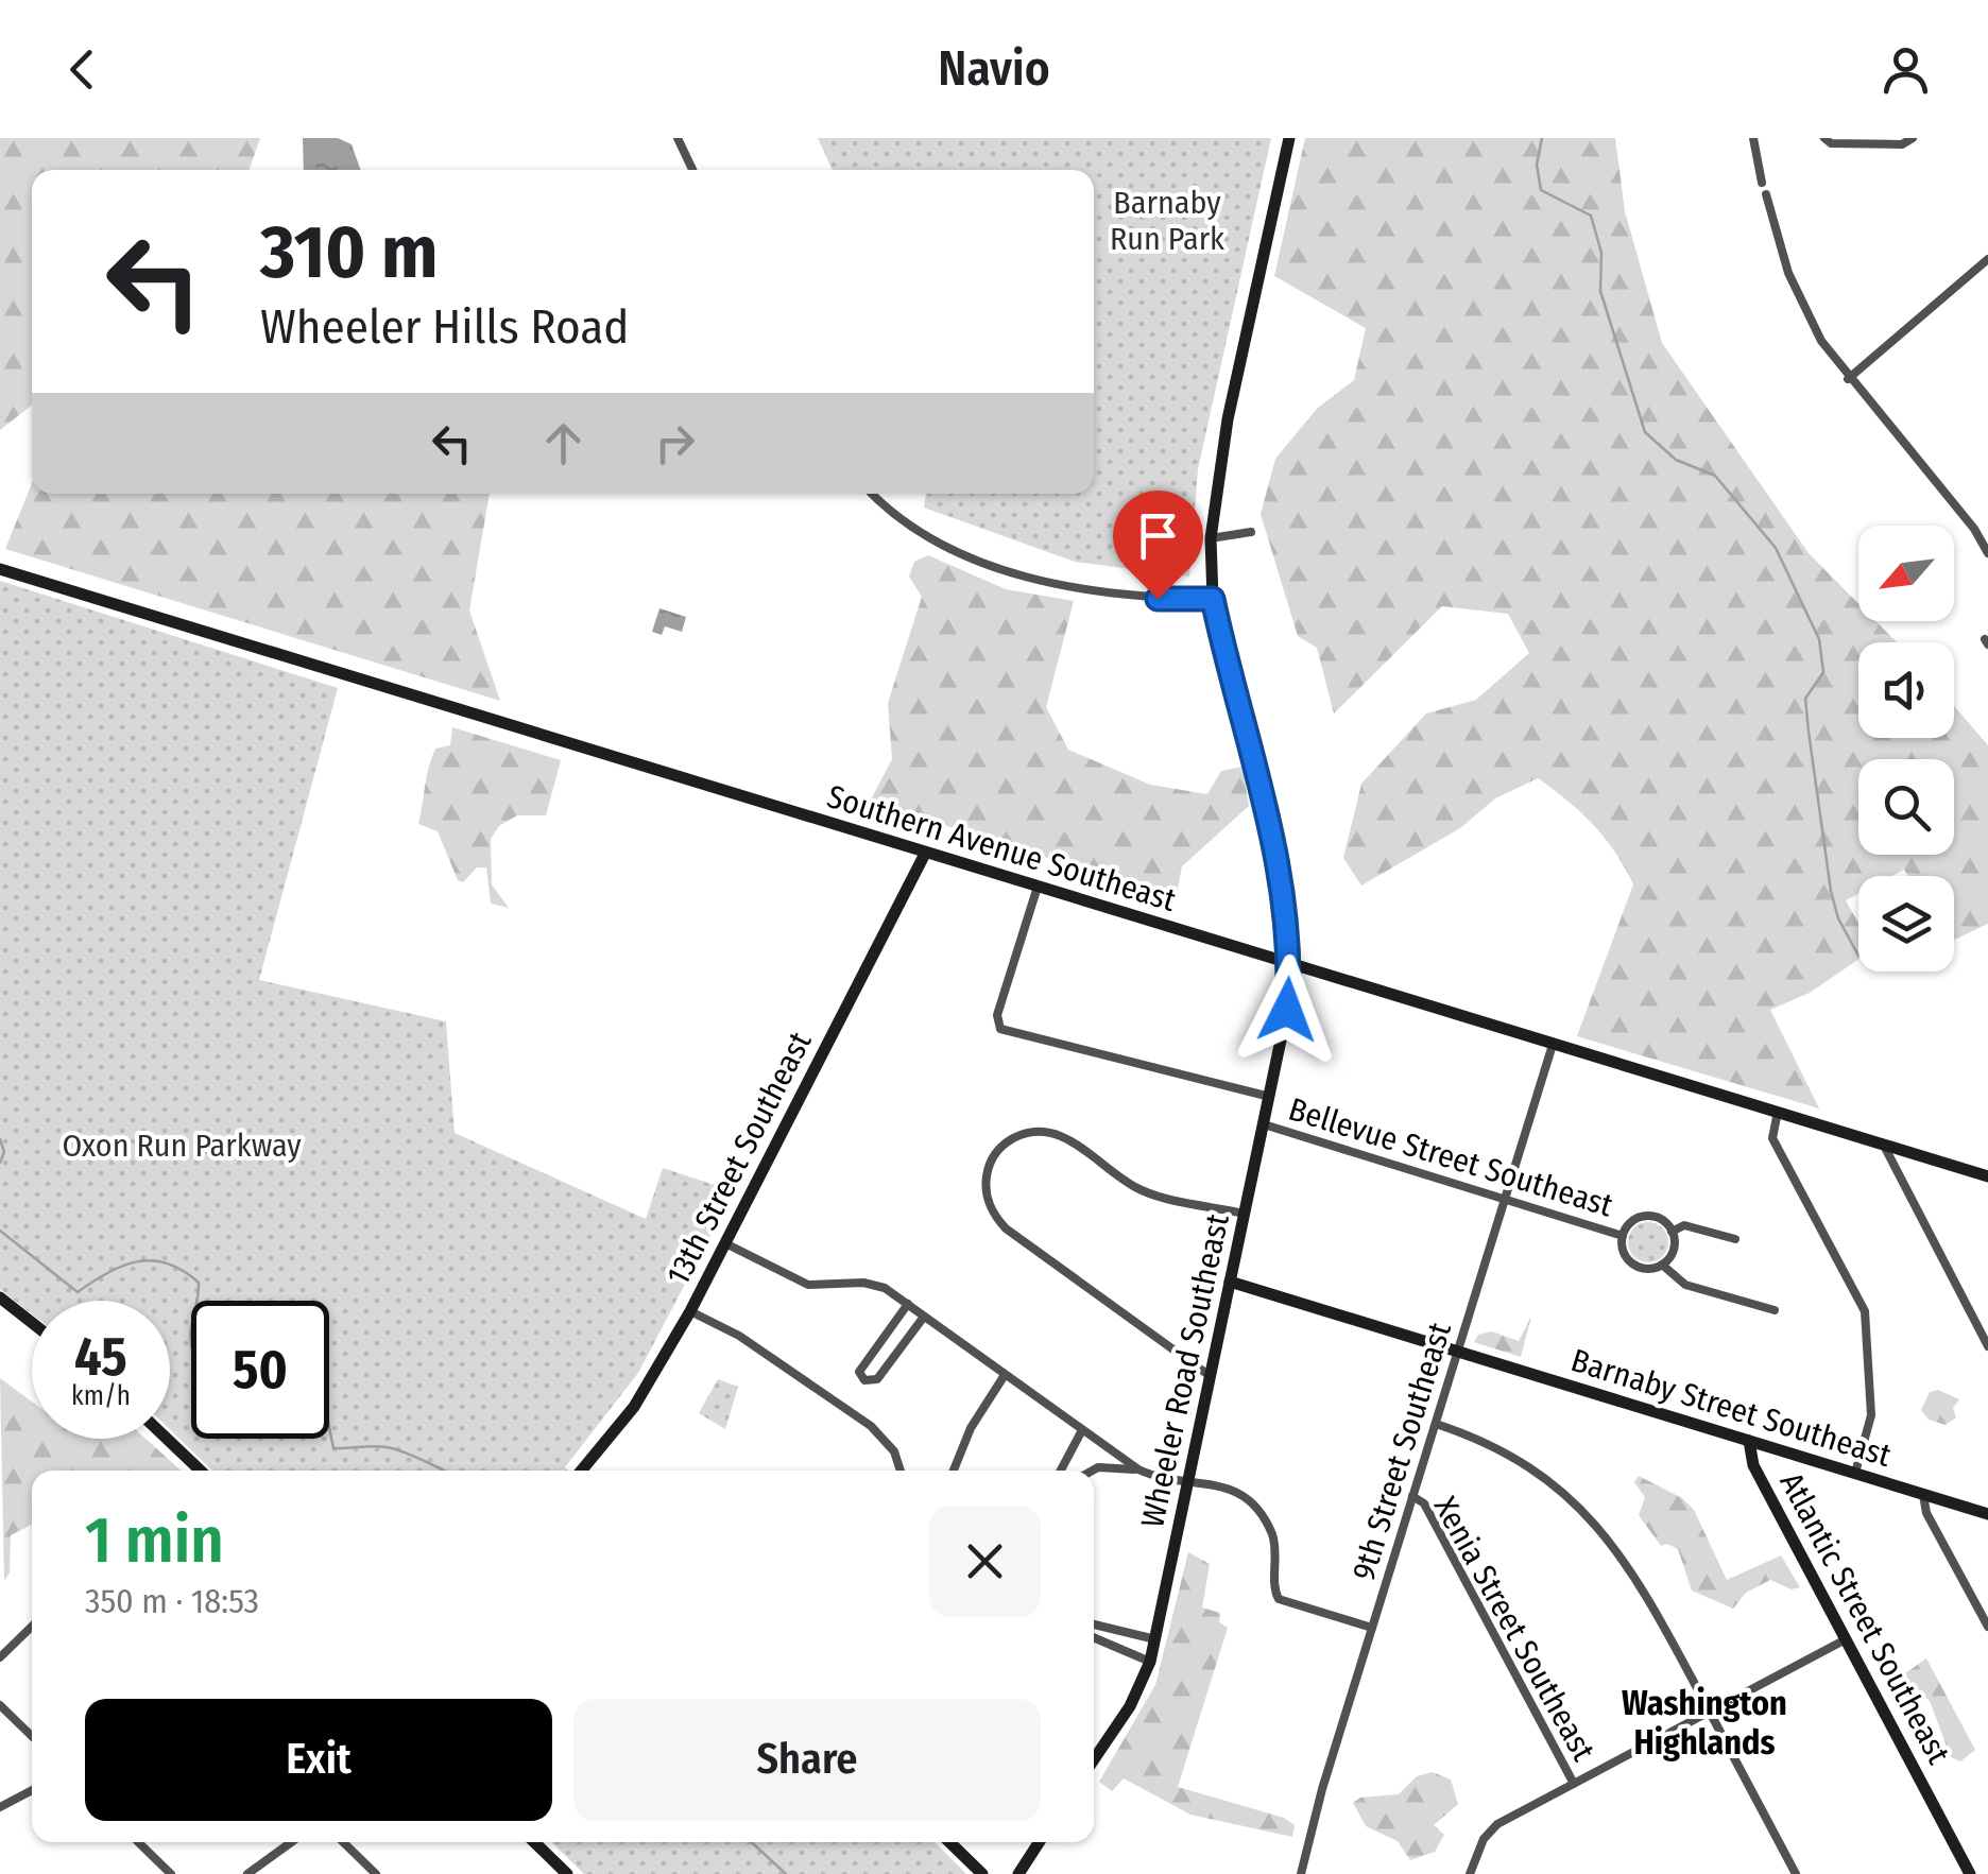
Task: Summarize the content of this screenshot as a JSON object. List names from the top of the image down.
{
  "streets": {
    "main road": [
      "Southern Avenue Southeast",
      "13th Street Southeast",
      "Wheeler Road Southeast",
      "Barnaby Street Southeast",
      "Atlantic Street Southeast"
    ],
    "street": ["Bellevue Street Southeast", "9th Street Southeast", "Xenia Street Southeast"]
  },
  "crossings": [
    ["Southern Avenue Southeast", "Bellevue Street Southeast"],
    ["Southern Avenue Southeast", "13th Street Southeast"],
    ["Southern Avenue Southeast", "Wheeler Road Southeast"],
    ["Southern Avenue Southeast", "9th Street Southeast"],
    ["Bellevue Street Southeast", "Wheeler Road Southeast"],
    ["Bellevue Street Southeast", "9th Street Southeast"],
    ["Wheeler Road Southeast", "Barnaby Street Southeast"],
    ["Barnaby Street Southeast", "9th Street Southeast"],
    ["Barnaby Street Southeast", "Atlantic Street Southeast"],
    ["9th Street Southeast", "Xenia Street Southeast"]
  ],
  "districts": ["Washington Highlands"],
  "parks": ["Barnaby Run Park", "Oxon Run Parkway"],
  "north": "bottom left",
  "page": {
    "header": "Navio",
    "turn": ["310 m", "Wheeler Hills Road"],
    "speed": "45 km/h",
    "limit": "50",
    "heading": ["1 min", "350 m · 18:53"],
    "buttons": ["Exit", "Share"]
  }
}
